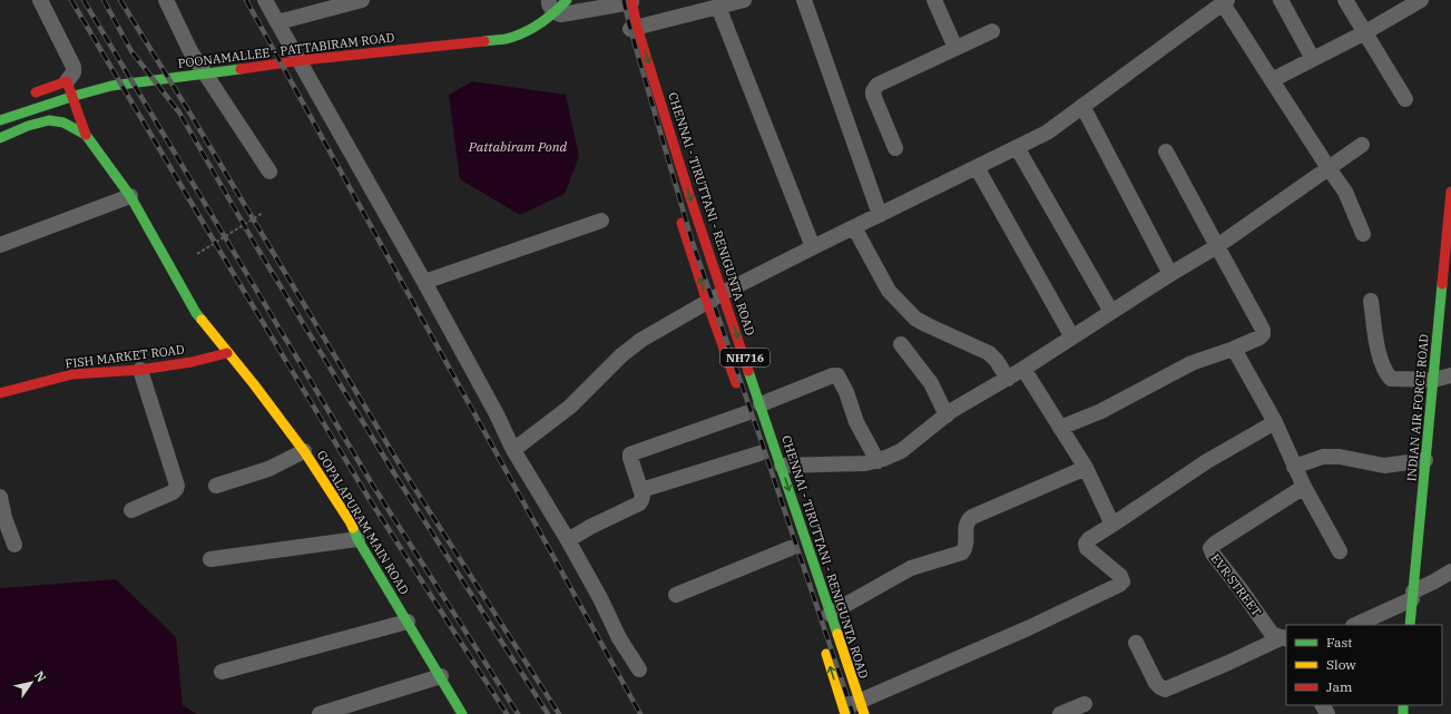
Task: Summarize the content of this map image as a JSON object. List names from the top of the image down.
{
  "streets": {
    "main road": [
      "POONAMALLEE - PATTABIRAM ROAD",
      "CHENNAI - TIRUTTANI - RENIGUNTA ROAD",
      "FISH MARKET ROAD",
      "NH716",
      "INDIAN AIR FORCE ROAD",
      "GOPALAPURAM MAIN ROAD"
    ],
    "street": ["EVR STREET"]
  },
  "crossings": [
    ["FISH MARKET ROAD", "GOPALAPURAM MAIN ROAD"]
  ],
  "water": ["Pattabiram Pond"],
  "legend": ["Fast", "Slow", "Jam"],
  "north": "top right"
}
